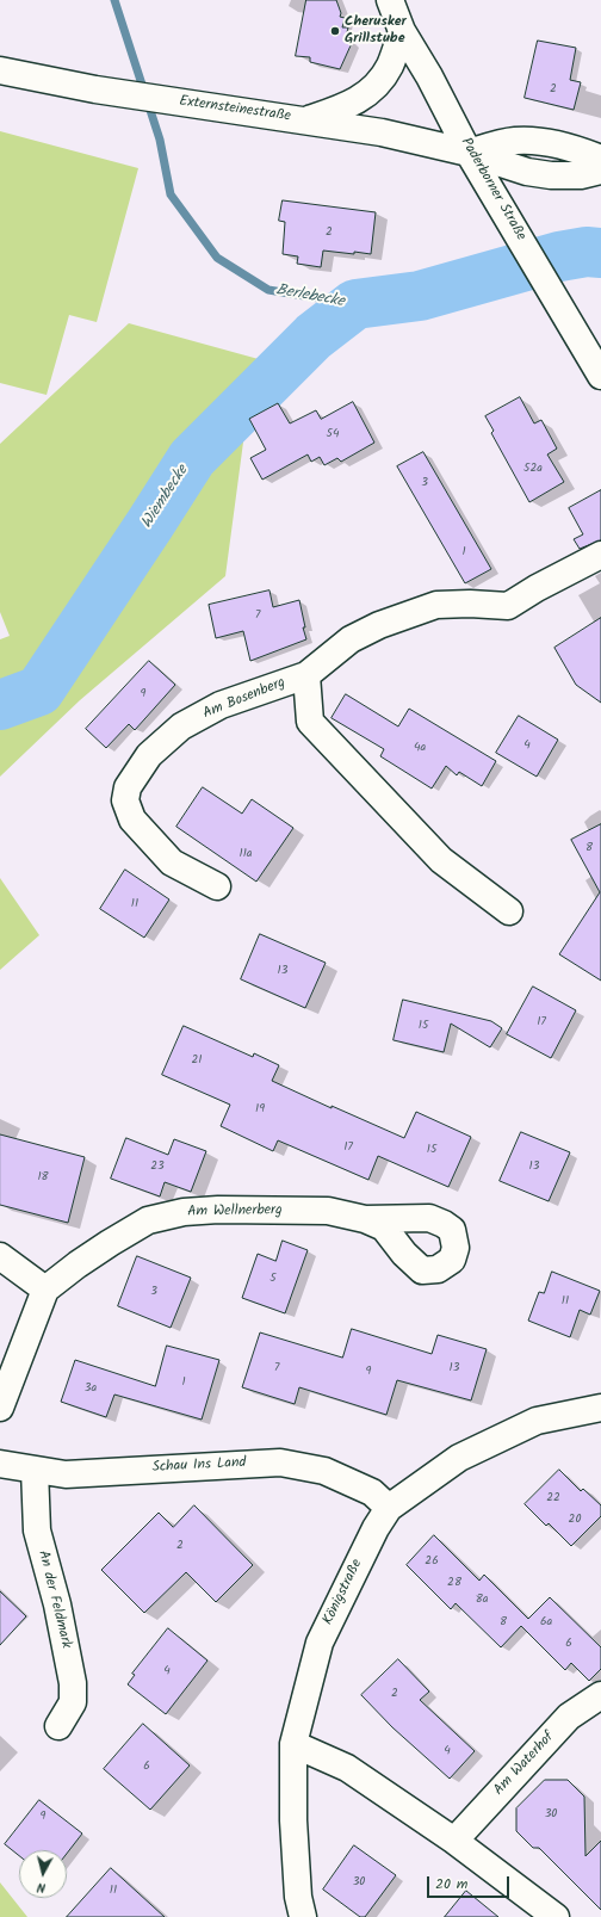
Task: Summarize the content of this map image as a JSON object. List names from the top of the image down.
{
  "streets": {
    "street": [
      "Externsteinestraße",
      "Paderborner Straße",
      "Am Bosenberg",
      "Am Wellnerberg",
      "Schau Ins Land",
      "Königstraße",
      "An der Feldmark",
      "Am Waterhof"
    ]
  },
  "crossings": [
    ["Externsteinestraße", "Paderborner Straße"],
    ["Schau Ins Land", "Königstraße"],
    ["Schau Ins Land", "An der Feldmark"]
  ],
  "water": ["Berlebecke", "Wiembecke"],
  "places": ["Cherusker Grillstube"],
  "house_numbers": [
    "2",
    "2",
    "54",
    "52a",
    "3",
    "1",
    "7",
    "9",
    "4",
    "4a",
    "8",
    "11a",
    "11",
    "13",
    "17",
    "15",
    "21",
    "19",
    "17",
    "15",
    "23",
    "13",
    "18",
    "5",
    "3",
    "11",
    "7",
    "13",
    "9",
    "1",
    "3a",
    "22",
    "20",
    "2",
    "26",
    "28",
    "8a",
    "8",
    "6a",
    "6",
    "4",
    "2",
    "4",
    "6",
    "30",
    "9",
    "30",
    "11"
  ],
  "scale_bar": "20 m",
  "north": "bottom"
}
